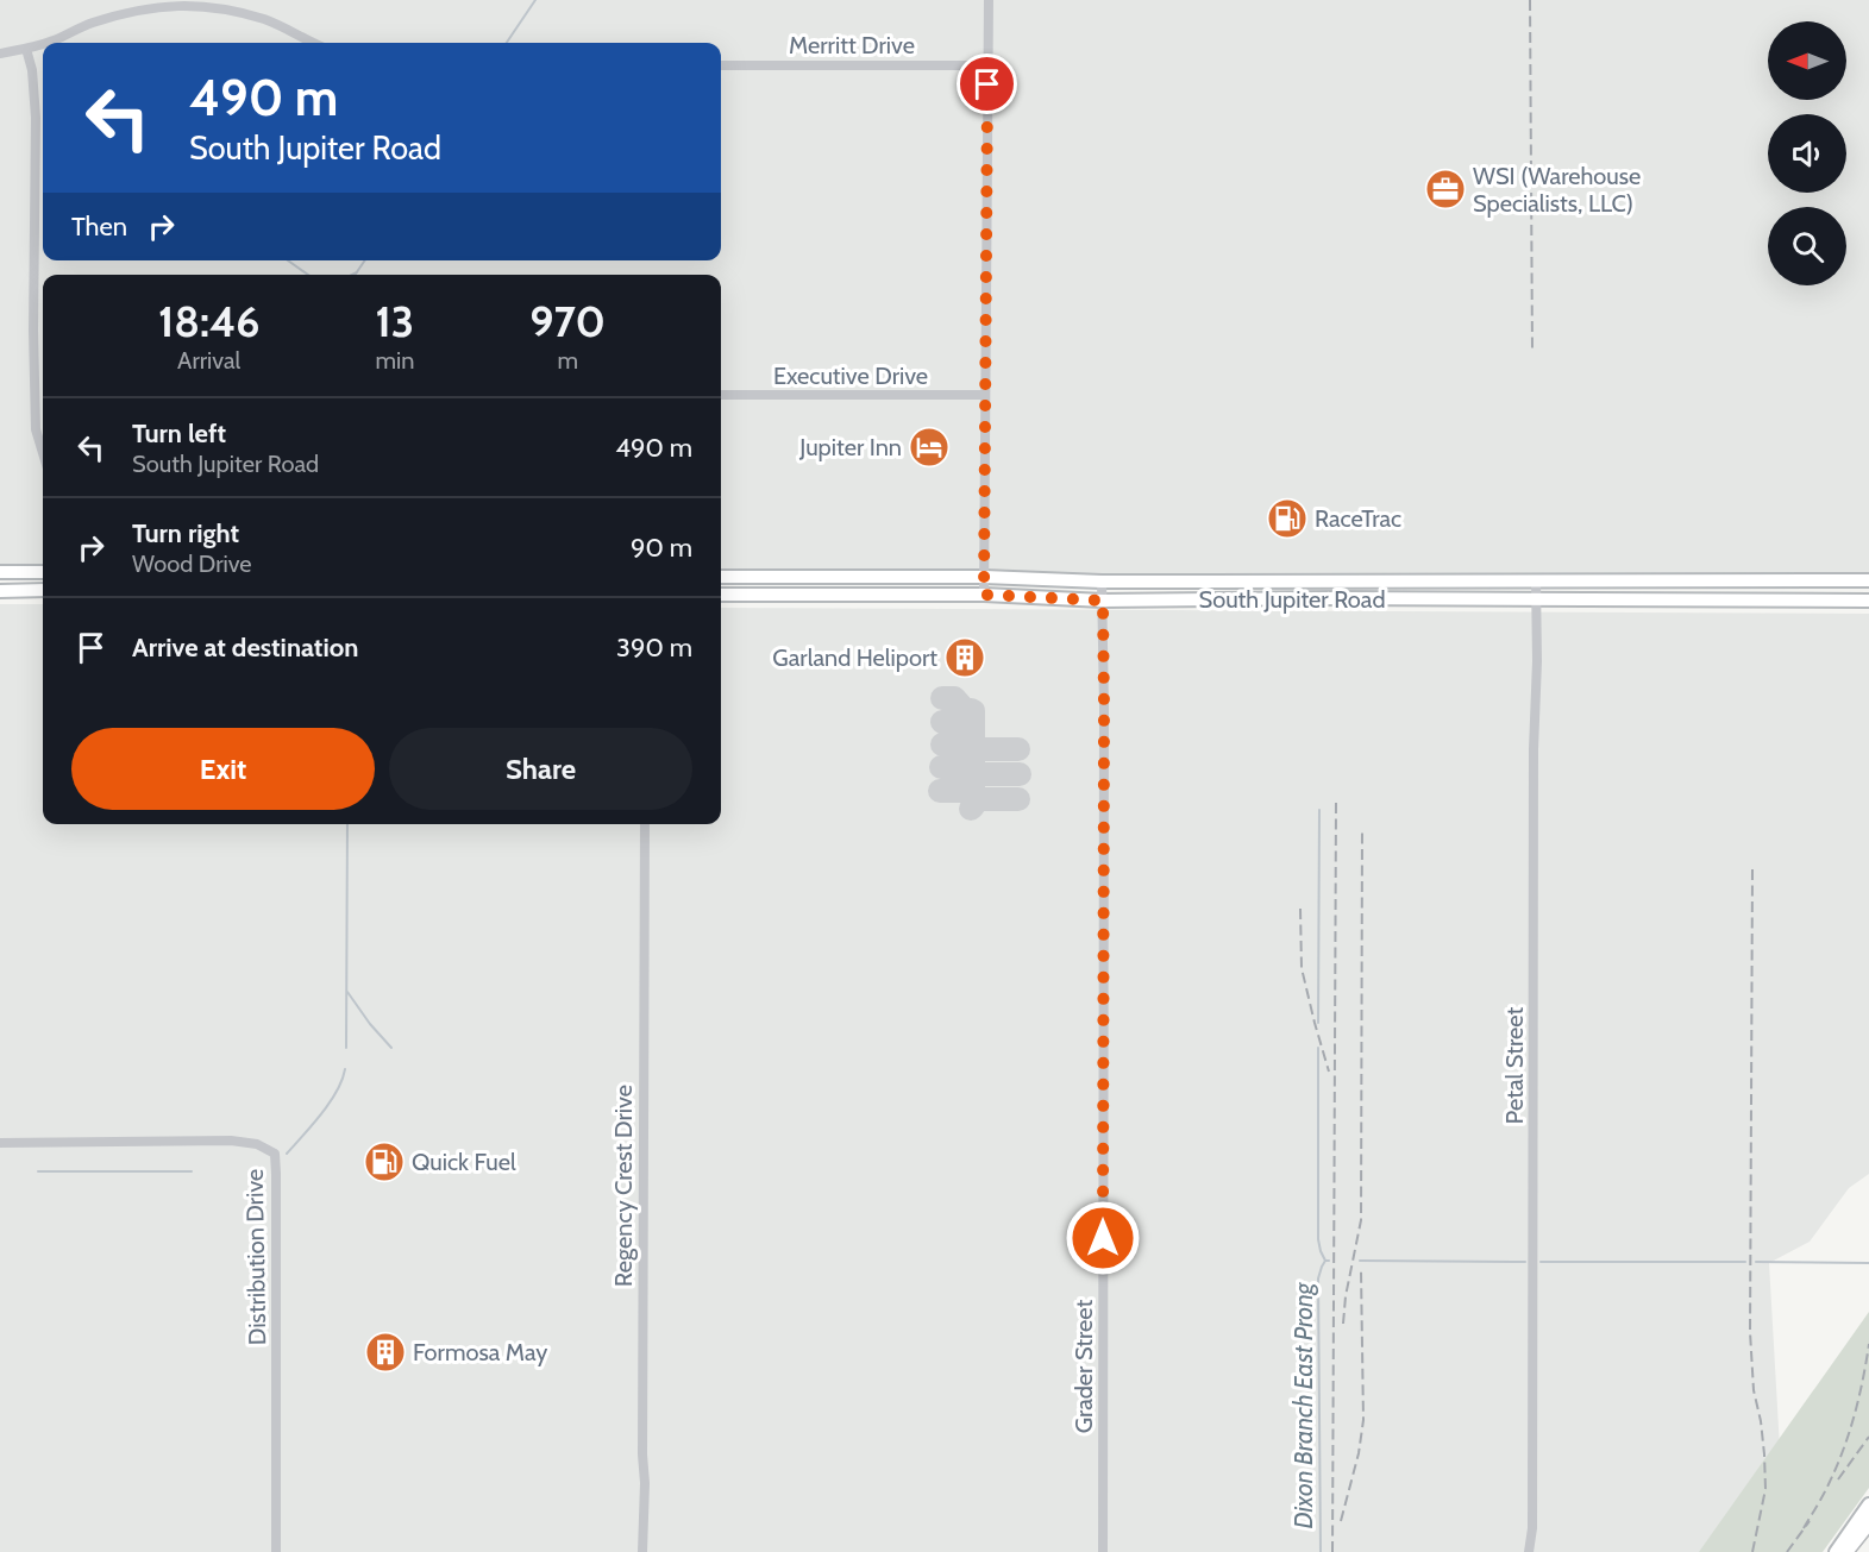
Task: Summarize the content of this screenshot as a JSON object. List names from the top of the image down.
{
  "streets": {
    "main road": ["South Jupiter Road"],
    "street": [
      "Merritt Drive",
      "Executive Drive",
      "Petal Street",
      "Regency Crest Drive",
      "Distribution Drive",
      "Grader Street"
    ]
  },
  "crossings": [
    ["South Jupiter Road", "Petal Street"],
    ["South Jupiter Road", "Grader Street"]
  ],
  "water": ["Dixon Branch East Prong"],
  "places": {
    "office": ["WSI (Warehouse Specialists, LLC)"],
    "hotel": ["Jupiter Inn"],
    "fuel station": ["RaceTrac", "Quick Fuel"],
    "building": ["Garland Heliport", "Formosa May"]
  },
  "north": "left",
  "page": {
    "turn": ["490 m", "South Jupiter Road"],
    "then": "Then",
    "eta": [
      "18:46",
      "Arrival",
      "13",
      "min",
      "970",
      "m"
    ],
    "list": [
      {
        "name": "Turn left",
        "note": "South Jupiter Road",
        "value": "490 m"
      },
      {
        "name": "Turn right",
        "note": "Wood Drive",
        "value": "90 m"
      },
      {
        "name": "Arrive at destination",
        "value": "390 m"
      }
    ],
    "buttons": ["Exit", "Share"]
  }
}
